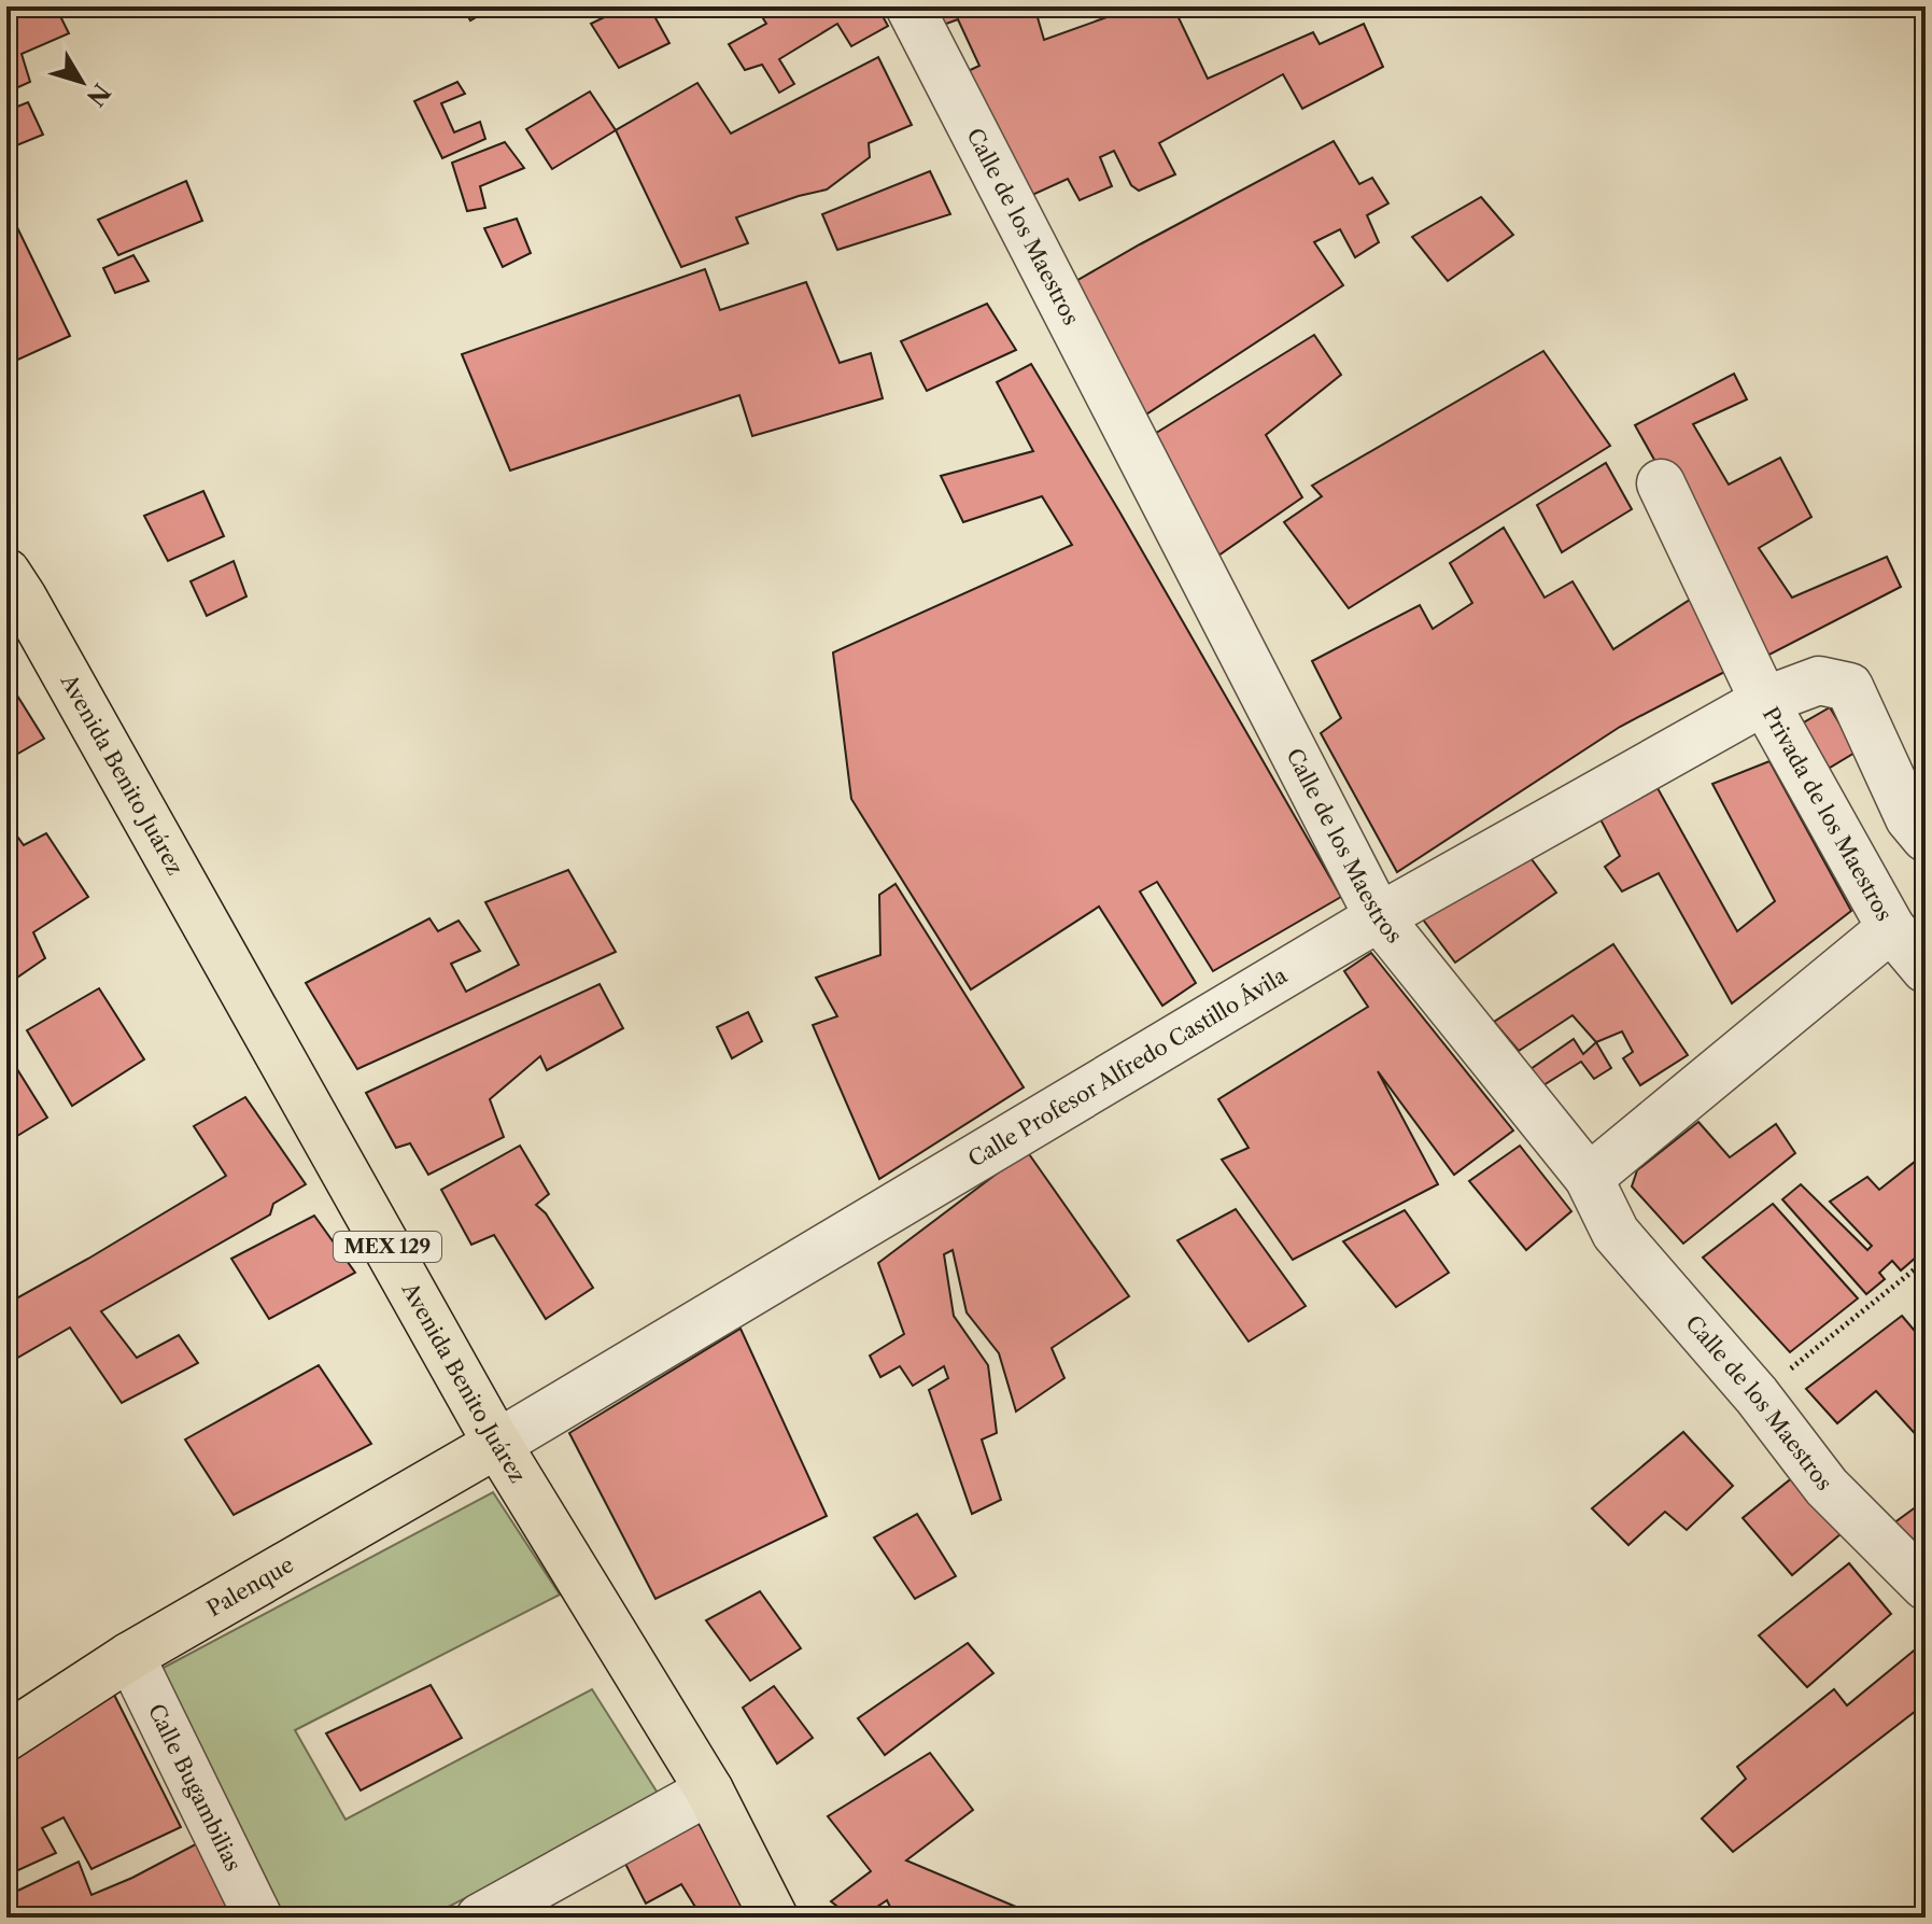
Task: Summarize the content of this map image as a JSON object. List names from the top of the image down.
{
  "streets": {
    "main road": ["Avenida Benito Juárez", "MEX 129", "Palenque"],
    "street": [
      "Calle de los Maestros",
      "Privada de los Maestros",
      "Calle Profesor Alfredo Castillo Ávila",
      "Calle Bugambilias"
    ]
  },
  "crossings": [
    ["Calle de los Maestros", "Privada de los Maestros"],
    ["Calle de los Maestros", "Calle Profesor Alfredo Castillo Ávila"],
    ["Avenida Benito Juárez", "Calle Profesor Alfredo Castillo Ávila"],
    ["Avenida Benito Juárez", "Palenque"],
    ["Privada de los Maestros", "Calle Profesor Alfredo Castillo Ávila"],
    ["Calle Profesor Alfredo Castillo Ávila", "Palenque"],
    ["Palenque", "Calle Bugambilias"]
  ],
  "north": "bottom right"
}
